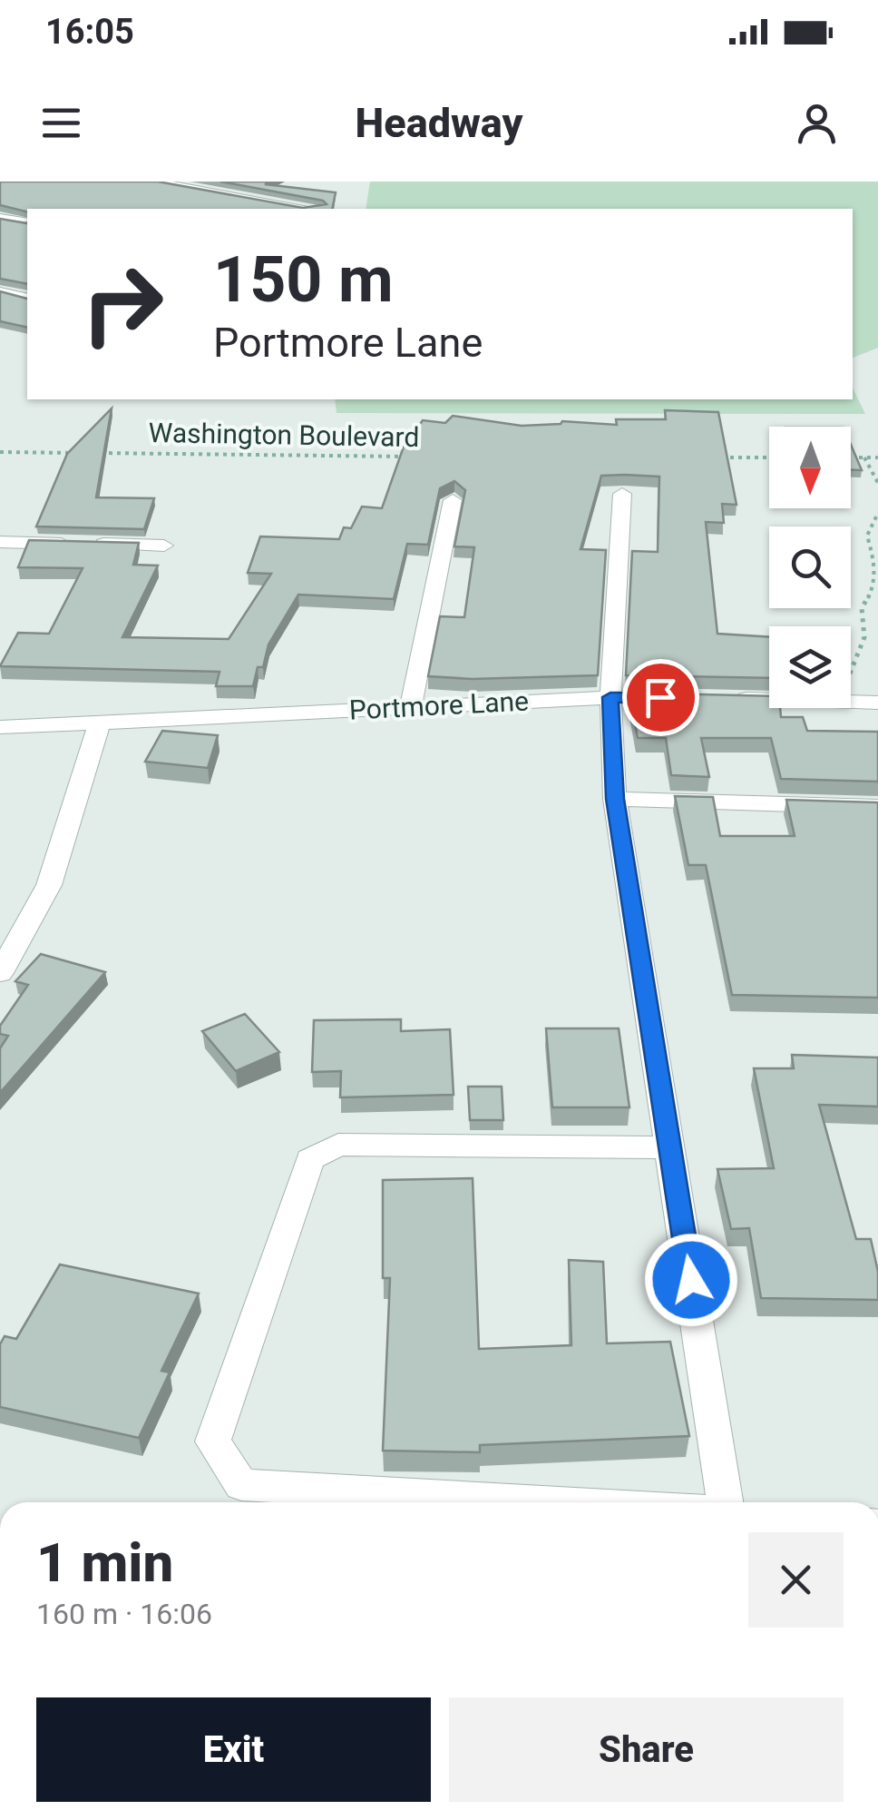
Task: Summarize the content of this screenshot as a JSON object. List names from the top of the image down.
{
  "streets": {
    "street": ["Portmore Lane"],
    "path": ["Washington Boulevard"]
  },
  "north": "bottom",
  "page": {
    "status": "16:05",
    "header": "Headway",
    "turn": ["150 m", "Portmore Lane"],
    "heading": ["1 min", "160 m · 16:06"],
    "buttons": ["Exit", "Share"]
  }
}
